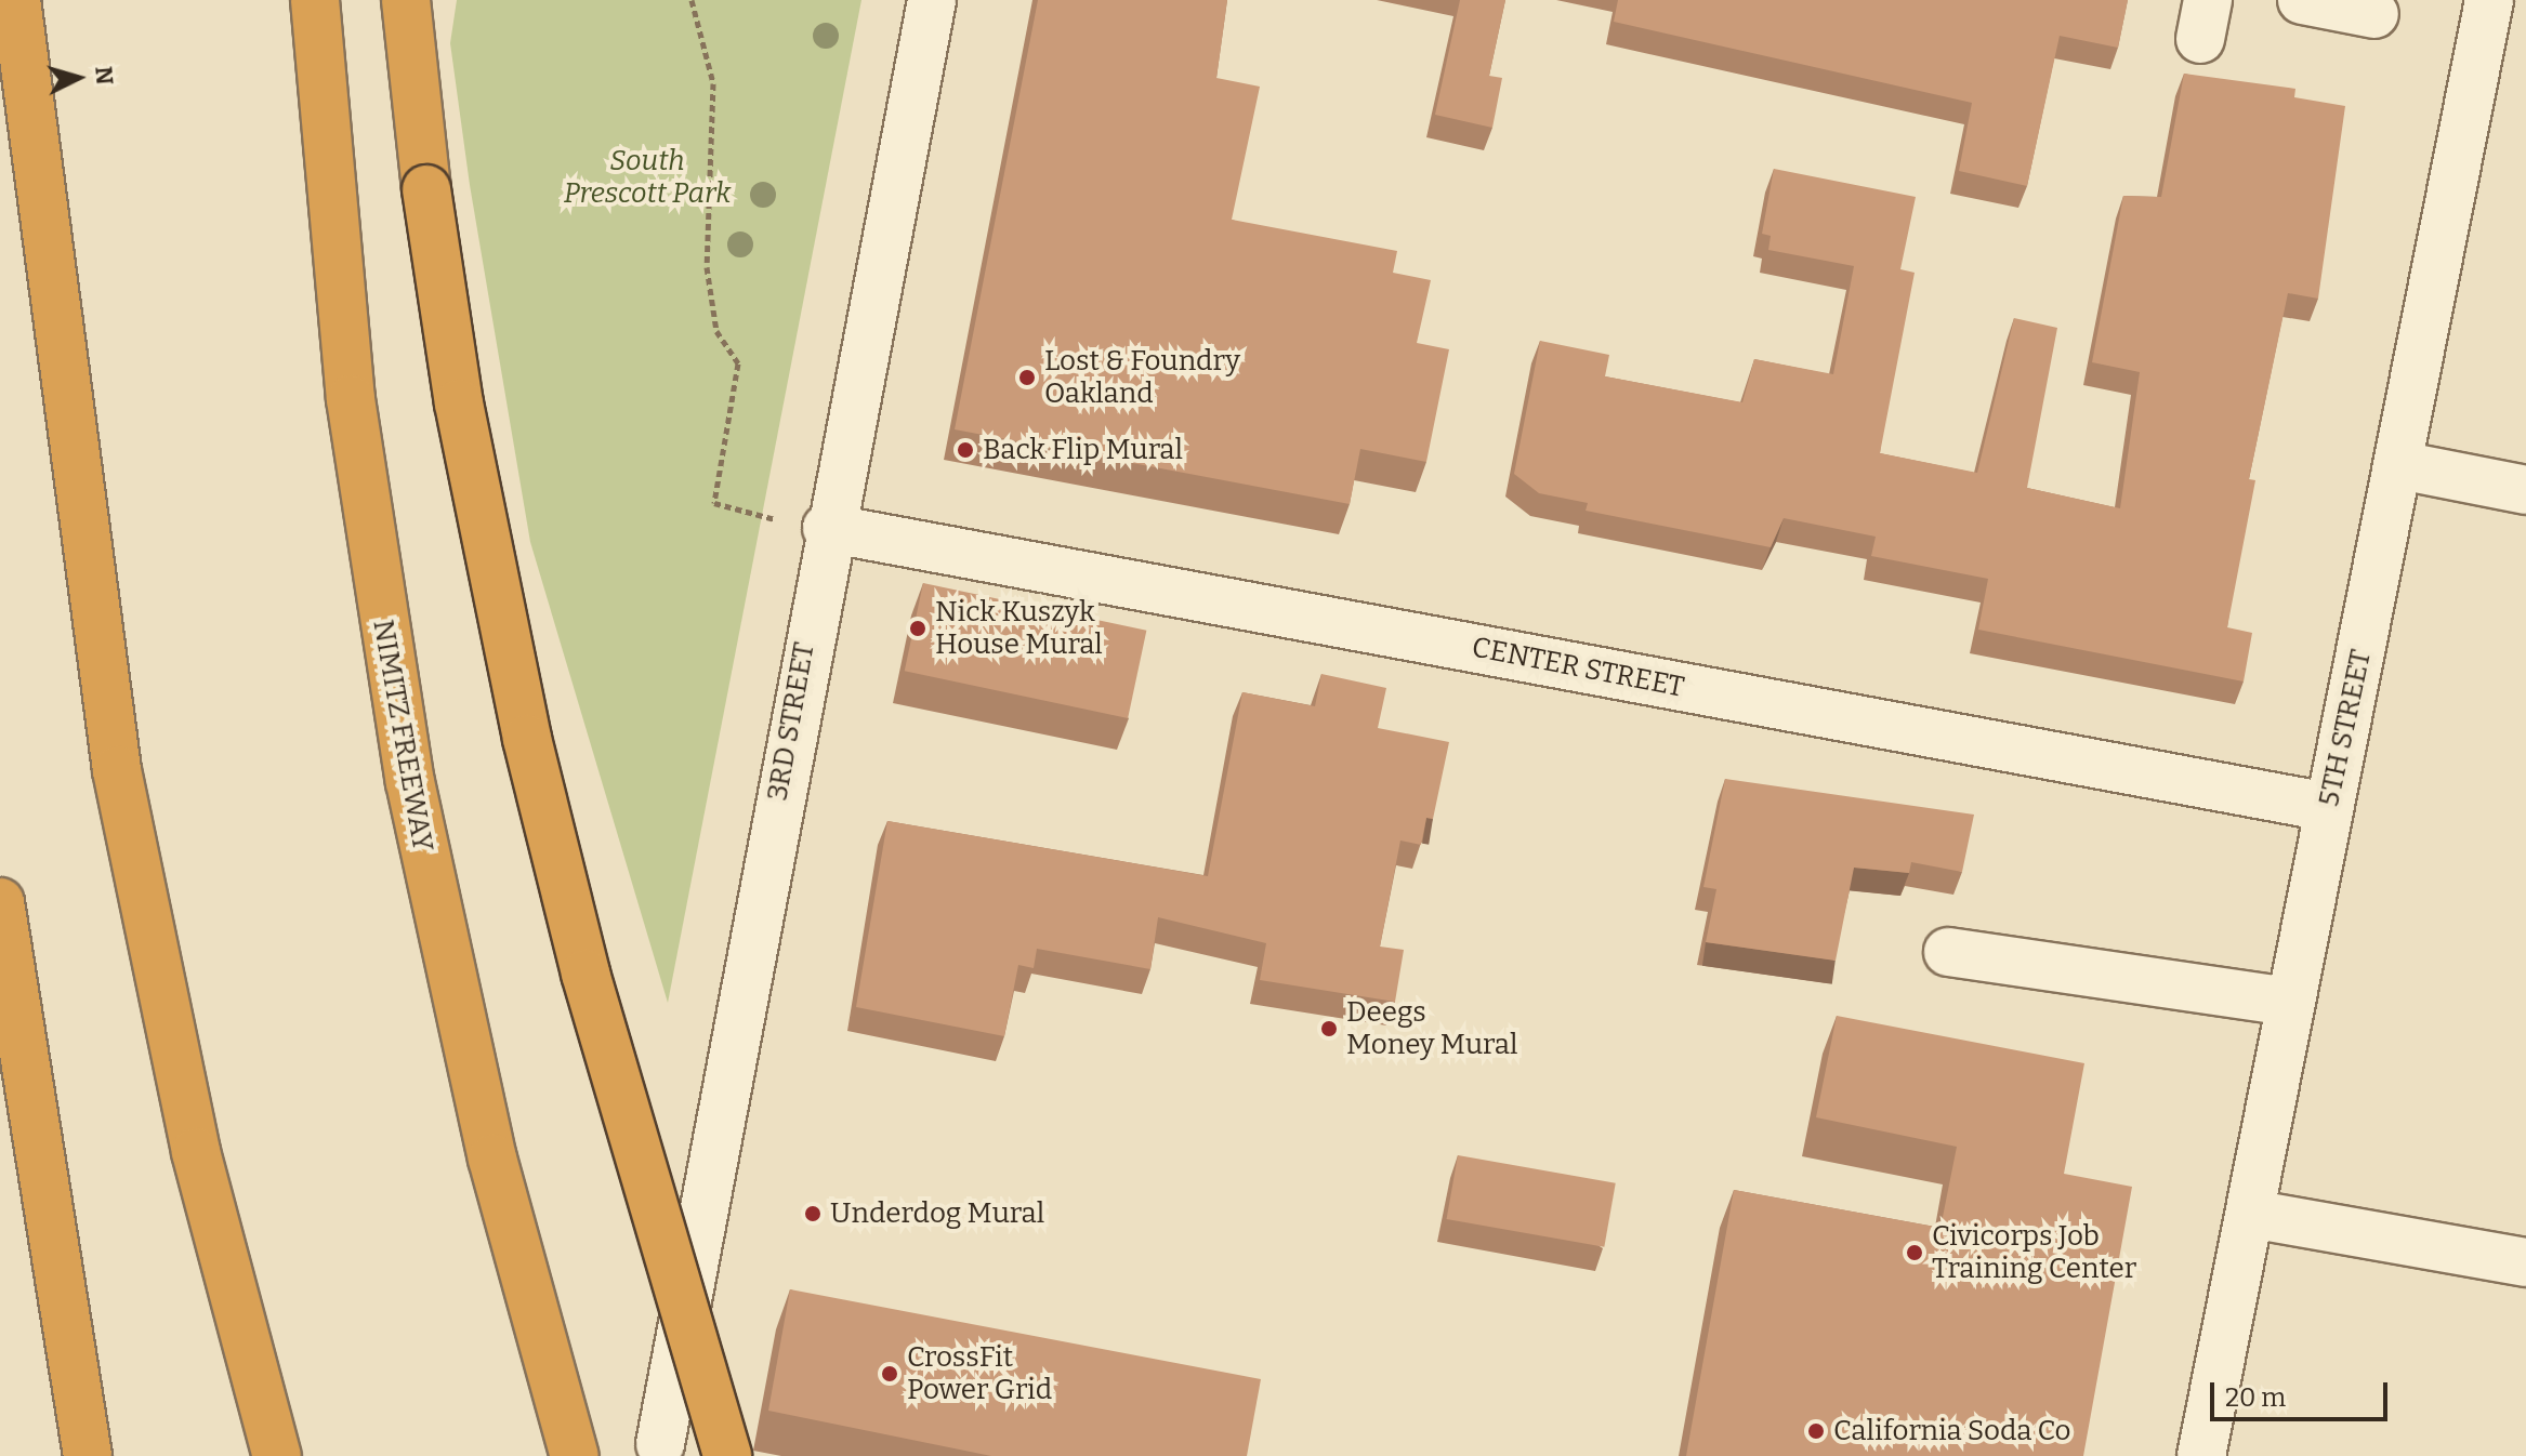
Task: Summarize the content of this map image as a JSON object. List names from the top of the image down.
{
  "streets": {
    "highway": ["NIMITZ FREEWAY"],
    "street": ["CENTER STREET", "3RD STREET", "5TH STREET"]
  },
  "crossings": [
    ["CENTER STREET", "3RD STREET"],
    ["CENTER STREET", "5TH STREET"]
  ],
  "parks": ["South Prescott Park"],
  "places": [
    "Lost & Foundry Oakland",
    "Back Flip Mural",
    "Nick Kuszyk House Mural",
    "Deegs Money Mural",
    "Underdog Mural",
    "Civicorps Job Training Center",
    "CrossFit Power Grid",
    "California Soda Co"
  ],
  "scale_bar": "20 m",
  "north": "right"
}
